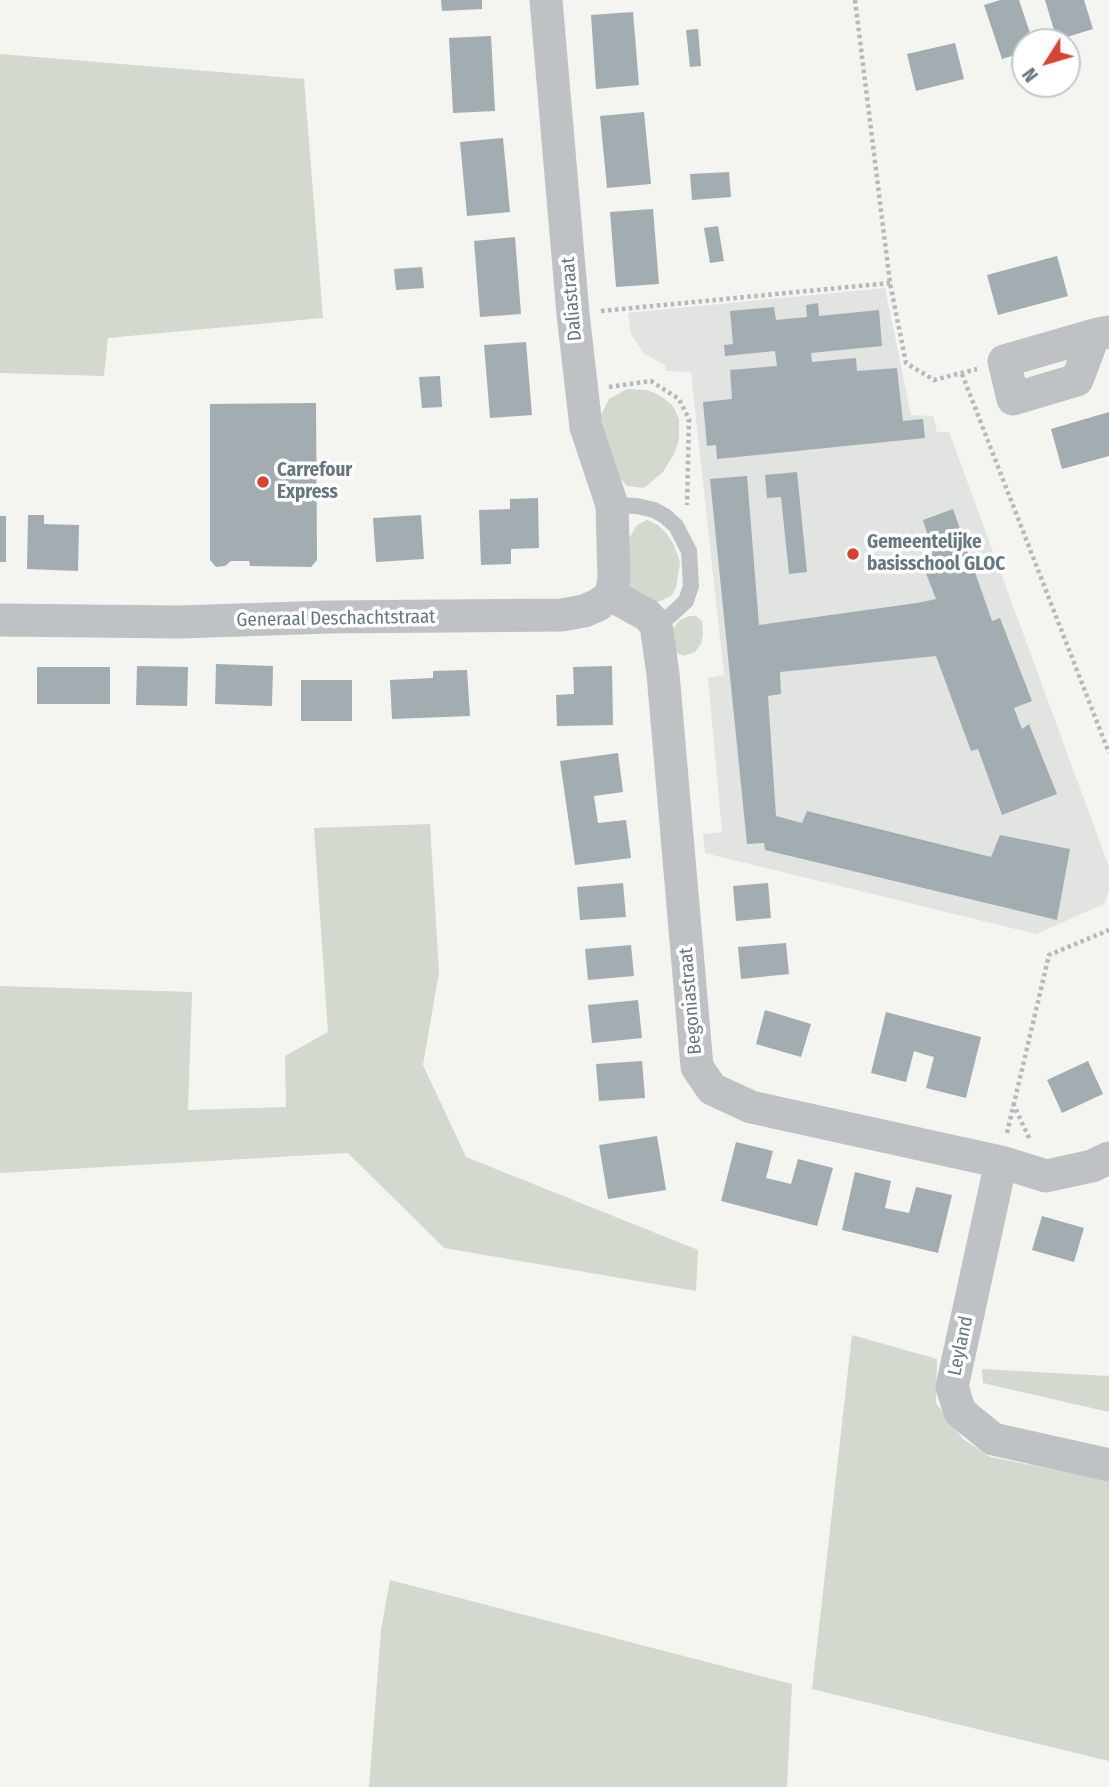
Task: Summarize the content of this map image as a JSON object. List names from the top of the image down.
{
  "streets": {
    "street": [
      "Daliastraat",
      "Generaal Deschachtstraat",
      "Begoniastraat",
      "Leyland"
    ]
  },
  "crossings": [
    ["Daliastraat", "Generaal Deschachtstraat"],
    ["Begoniastraat", "Leyland"]
  ],
  "places": ["Carrefour Express", "Gemeentelijke basisschool GLOC"],
  "north": "bottom left"
}
